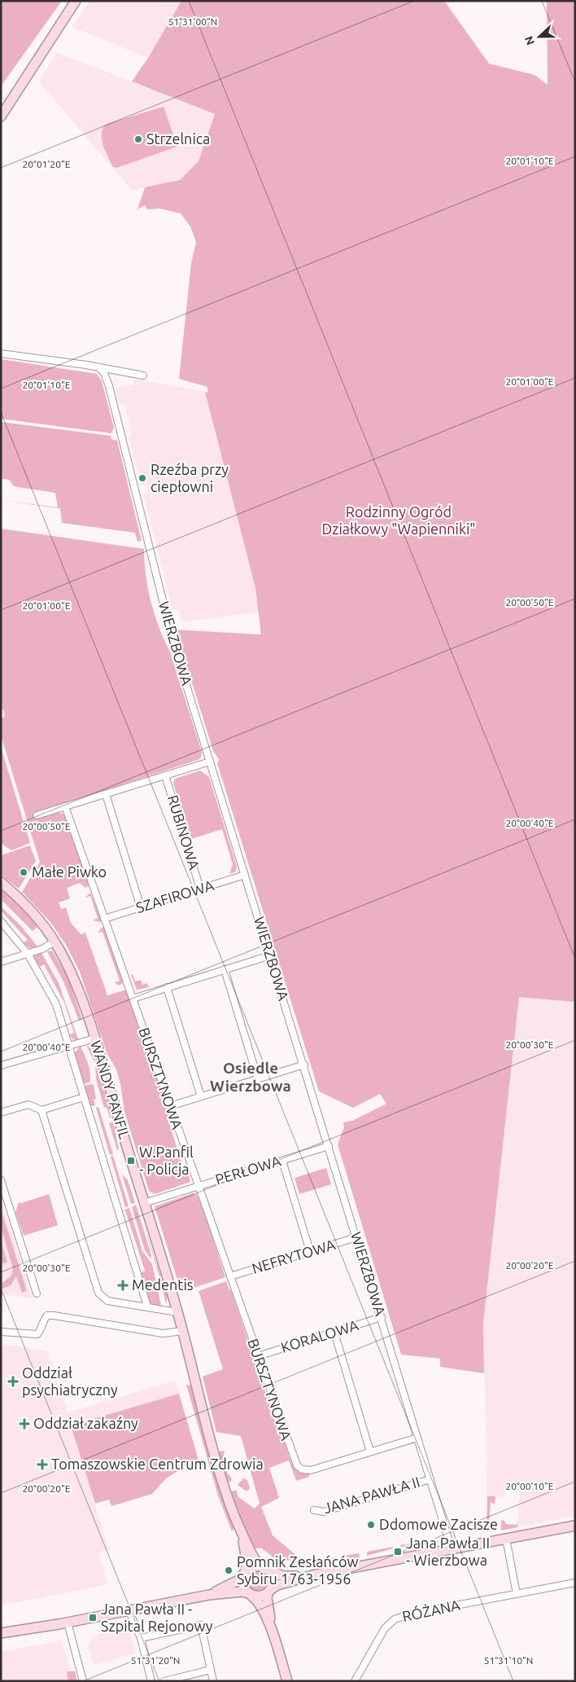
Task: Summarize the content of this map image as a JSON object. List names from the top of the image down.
{
  "streets": {
    "street": [
      "WIERZBOWA",
      "RUBINOWA",
      "SZAFIROWA",
      "BURSZTYNOWA",
      "WANDY PANFIL",
      "PERŁOWA",
      "NEFRYTOWA",
      "KORALOWA",
      "JANA PAWŁA II",
      "RÓŻANA"
    ]
  },
  "crossings": [
    ["WIERZBOWA", "SZAFIROWA"],
    ["WIERZBOWA", "PERŁOWA"],
    ["WIERZBOWA", "NEFRYTOWA"],
    ["WIERZBOWA", "KORALOWA"],
    ["WIERZBOWA", "JANA PAWŁA II"],
    ["RUBINOWA", "SZAFIROWA"],
    ["SZAFIROWA", "BURSZTYNOWA"],
    ["BURSZTYNOWA", "PERŁOWA"],
    ["BURSZTYNOWA", "NEFRYTOWA"],
    ["BURSZTYNOWA", "KORALOWA"],
    ["WANDY PANFIL", "PERŁOWA"]
  ],
  "districts": ["Osiedle Wierzbowa"],
  "parks": ["Rodzinny Ogród Działkowy \"Wapienniki\""],
  "places": {
    "other": [
      "Strzelnica",
      "Rzeźba przy ciepłowni",
      "Małe Piwko",
      "Ddomowe Zacisze",
      "Pomnik Zesłańców Sybiru 1763-1956"
    ],
    "transit": ["W.Panfil - Policja", "Jana Pawła II - Wierzbowa", "Jana Pawła II - Szpital Rejonowy"],
    "health": [
      "Medentis",
      "Oddział psychiatryczny",
      "Oddział zakaźny",
      "Tomaszowskie Centrum Zdrowia"
    ]
  },
  "north": "left",
  "coordinates": [
    "51°31'00\"N",
    "20°01'10\"E",
    "20°01'20\"E",
    "20°01'00\"E",
    "20°00'50\"E",
    "20°00'40\"E",
    "20°00'30\"E",
    "20°00'20\"E",
    "20°00'10\"E",
    "51°31'20\"N",
    "51°31'10\"N"
  ]
}
